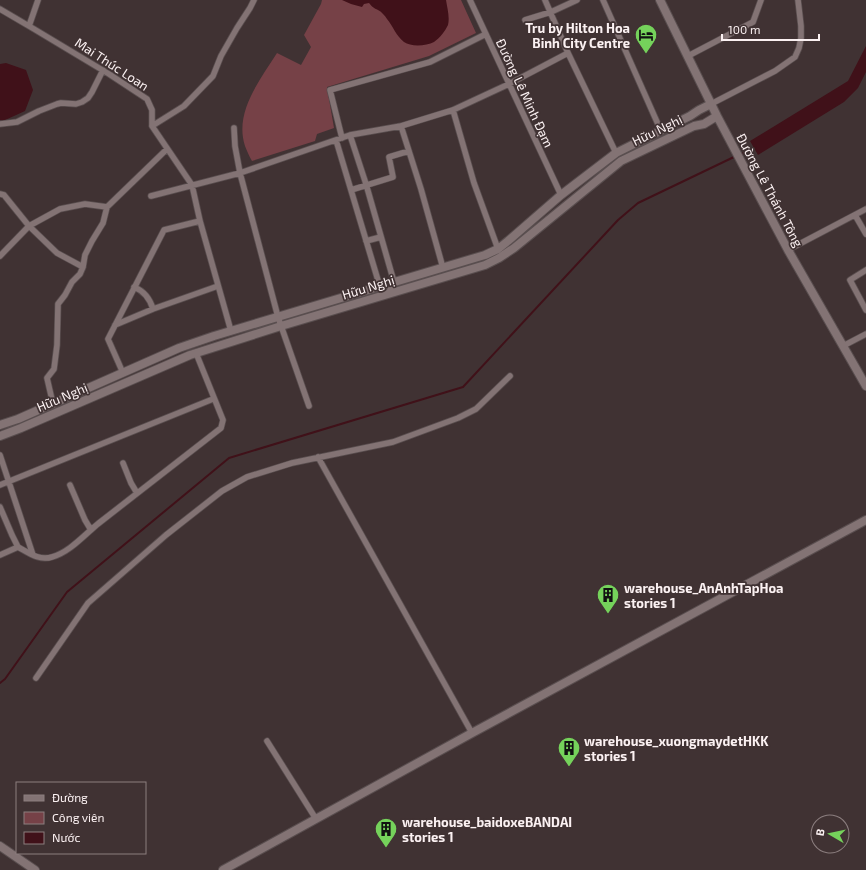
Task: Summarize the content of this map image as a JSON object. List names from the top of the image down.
{
  "streets": {
    "main road": ["Hữu Nghị", "Đường Lê Thánh Tông"],
    "street": ["Mai Thúc Loan", "Đường Lê Minh Đạm"]
  },
  "crossings": [
    ["Đường Lê Minh Đạm", "Hữu Nghị"],
    ["Hữu Nghị", "Đường Lê Thánh Tông"]
  ],
  "places": {
    "hotel": ["Tru by Hilton Hoa Binh City Centre"],
    "building": ["warehouse_AnAnhTapHoa stories 1", "warehouse_xuongmaydetHKK stories 1", "warehouse_baidoxeBANDAI stories 1"]
  },
  "legend": ["Đường", "Công viên", "Nước"],
  "scale_bar": "100 m",
  "north": "left"
}
